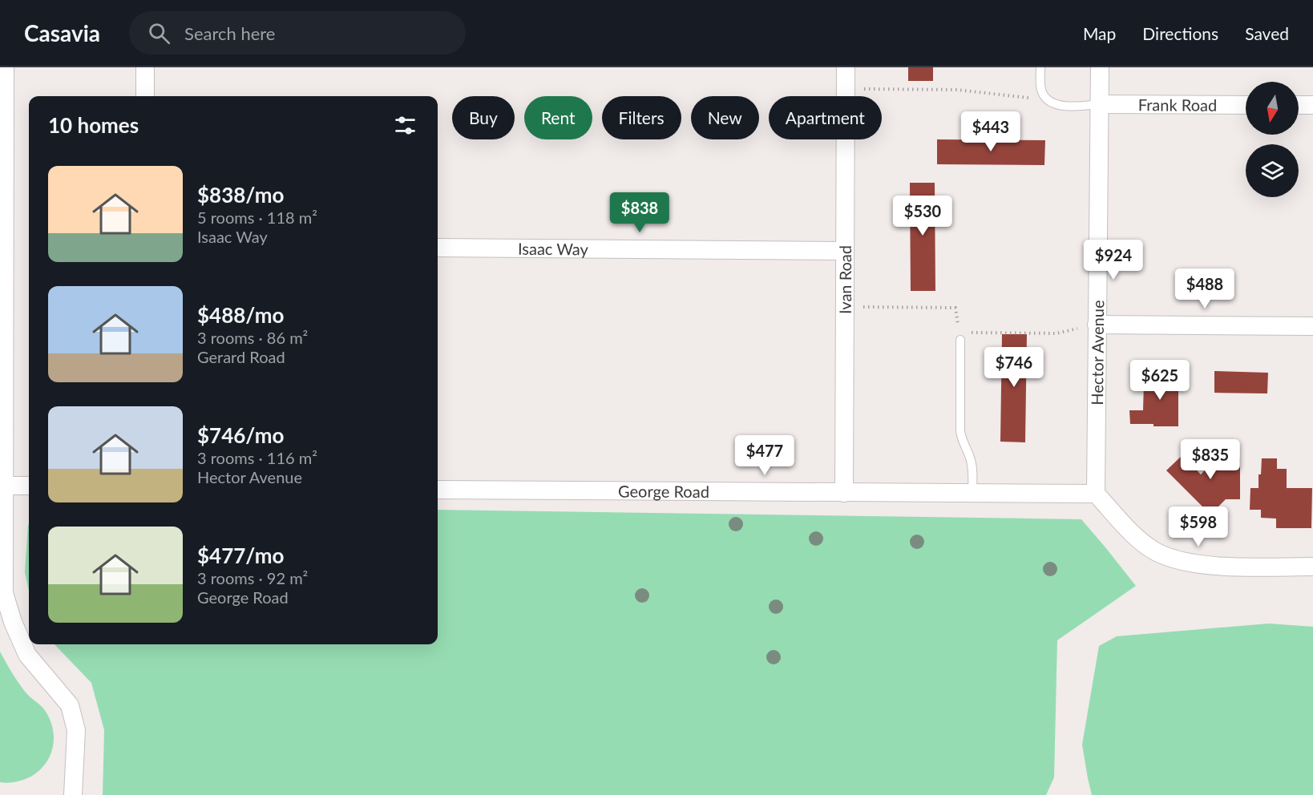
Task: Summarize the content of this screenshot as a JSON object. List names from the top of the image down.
{
  "streets": {
    "street": [
      "Frank Road",
      "Isaac Way",
      "Ivan Road",
      "Hector Avenue",
      "George Road"
    ]
  },
  "crossings": [
    ["Frank Road", "Hector Avenue"],
    ["Isaac Way", "Ivan Road"],
    ["Ivan Road", "George Road"],
    ["Hector Avenue", "George Road"]
  ],
  "north": "bottom",
  "page": {
    "header": "Casavia",
    "search": "Search here",
    "nav": ["Map", "Directions", "Saved"],
    "chip": [
      "Buy",
      "Rent",
      "Filters",
      "New",
      "Apartment"
    ],
    "heading": "10 homes",
    "price": [
      "$443",
      "$838",
      "$530",
      "$924",
      "$488",
      "$746",
      "$625",
      "$477",
      "$835",
      "$598"
    ],
    "list": [
      {
        "name": "$838/mo",
        "note": "5 rooms · 118 m² · Isaac Way"
      },
      {
        "name": "$488/mo",
        "note": "3 rooms · 86 m² · Gerard Road"
      },
      {
        "name": "$746/mo",
        "note": "3 rooms · 116 m² · Hector Avenue"
      },
      {
        "name": "$477/mo",
        "note": "3 rooms · 92 m² · George Road"
      }
    ]
  }
}
